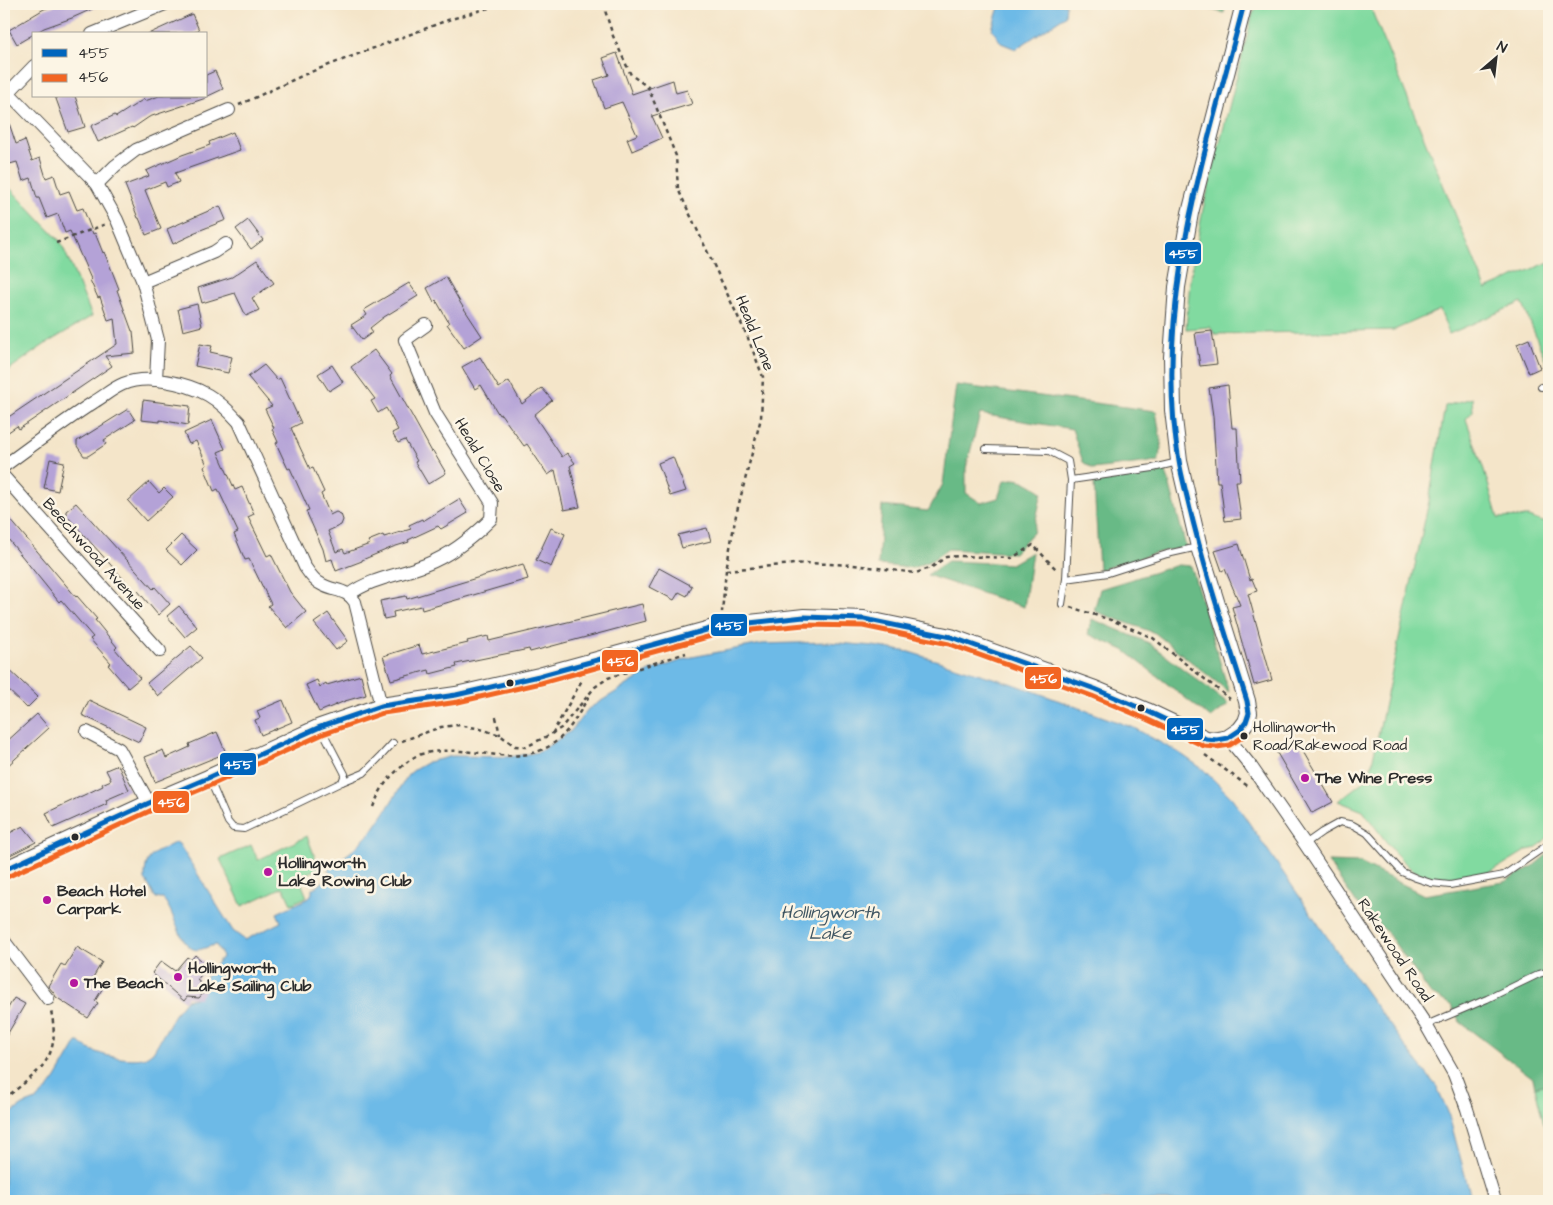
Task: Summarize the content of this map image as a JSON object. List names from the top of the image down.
{
  "streets": {
    "street": ["Heald Close", "Beechwood Avenue", "Rakewood Road"],
    "path": ["Heald Lane"]
  },
  "water": ["Hollingworth Lake"],
  "places": [
    "Hollingworth Road/Rakewood Road",
    "The Wine Press",
    "Hollingworth Lake Rowing Club",
    "Beach Hotel Carpark",
    "Hollingworth Lake Sailing Club",
    "The Beach"
  ],
  "lines": ["transit line 455", "transit line 456"],
  "legend": ["455", "456"],
  "north": "top right"
}
